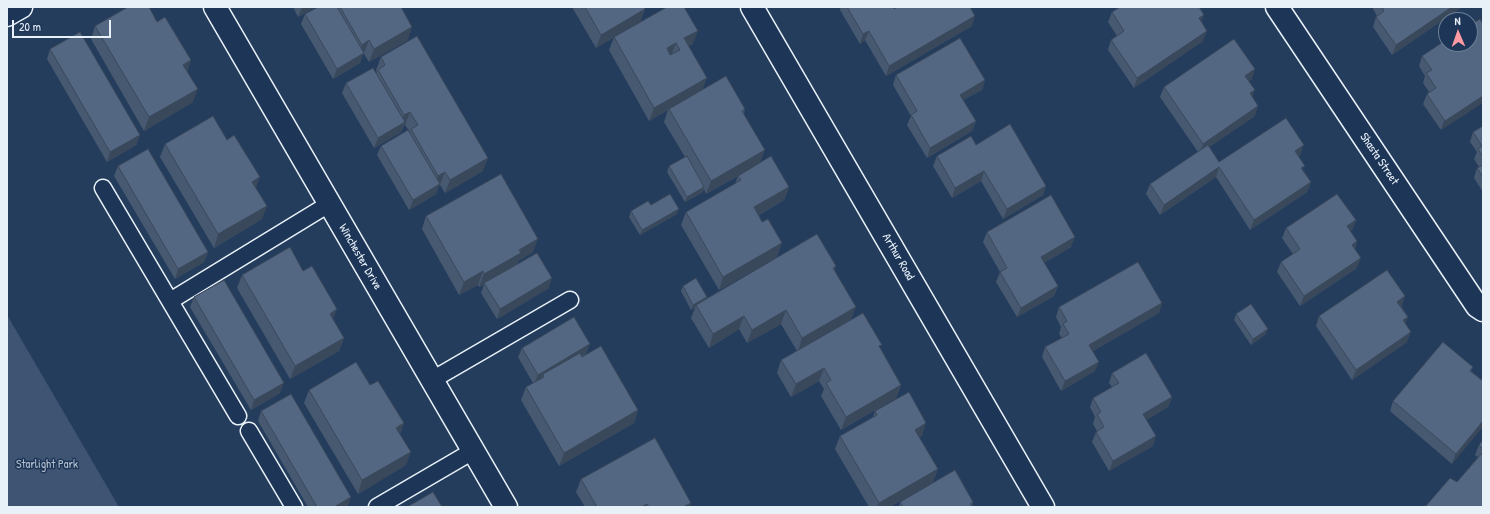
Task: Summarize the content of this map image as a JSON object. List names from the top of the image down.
{
  "streets": {
    "street": ["Shasta Street", "Winchester Drive", "Arthur Road"]
  },
  "parks": ["Starlight Park"],
  "scale_bar": "20 m",
  "north": "top"
}
